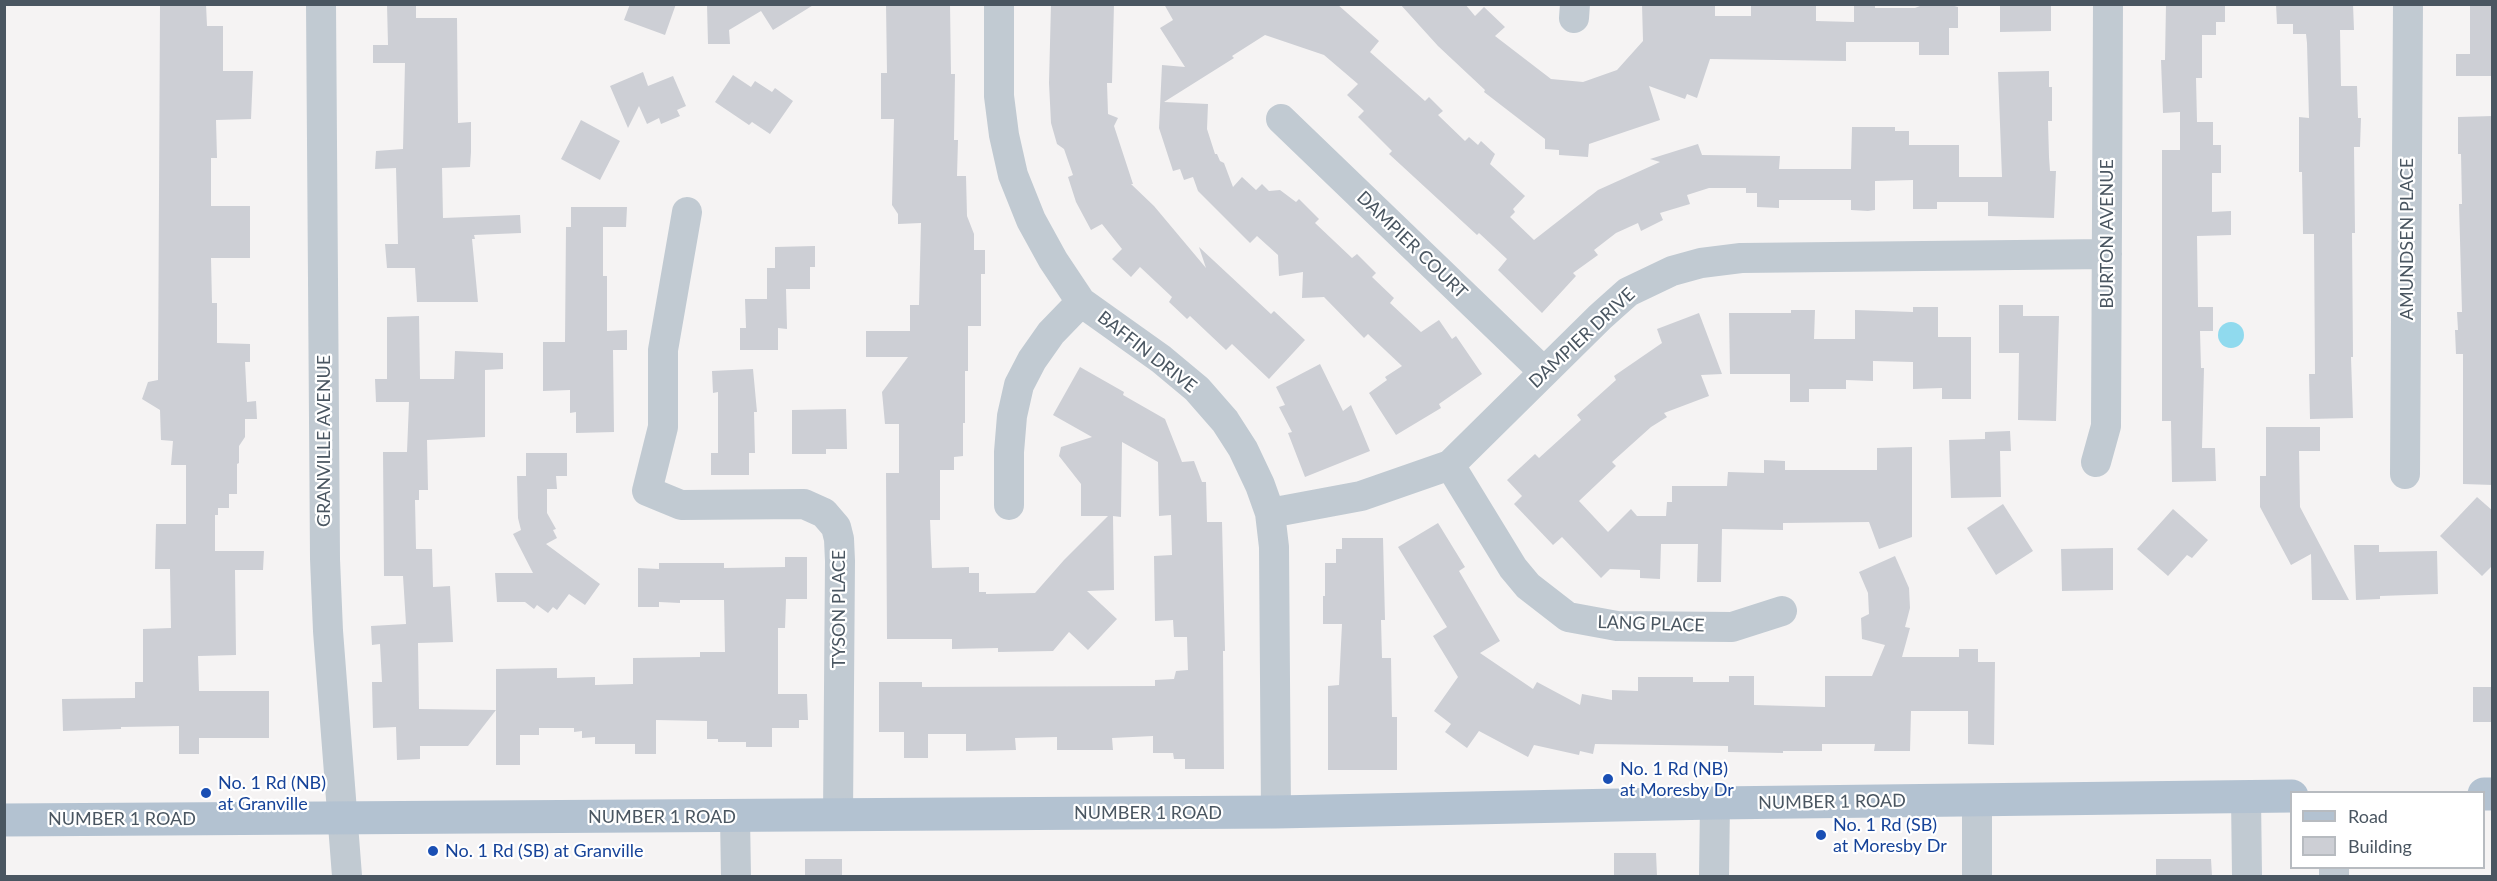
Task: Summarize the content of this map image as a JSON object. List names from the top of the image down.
{
  "streets": {
    "main road": ["NUMBER 1 ROAD"],
    "street": [
      "BURTON AVENUE",
      "AMUNDSEN PLACE",
      "DAMPIER COURT",
      "DAMPIER DRIVE",
      "BAFFIN DRIVE",
      "GRANVILLE AVENUE",
      "TYSON PLACE",
      "LANG PLACE"
    ]
  },
  "crossings": [
    ["BURTON AVENUE", "DAMPIER DRIVE"],
    ["DAMPIER COURT", "DAMPIER DRIVE"],
    ["DAMPIER DRIVE", "BAFFIN DRIVE"],
    ["DAMPIER DRIVE", "LANG PLACE"],
    ["BAFFIN DRIVE", "NUMBER 1 ROAD"],
    ["GRANVILLE AVENUE", "NUMBER 1 ROAD"],
    ["TYSON PLACE", "NUMBER 1 ROAD"]
  ],
  "places": [
    "No. 1 Rd (NB) at Moresby Dr",
    "No. 1 Rd (NB) at Granville",
    "No. 1 Rd (SB) at Moresby Dr",
    "No. 1 Rd (SB) at Granville"
  ],
  "legend": ["Road", "Building"]
}
